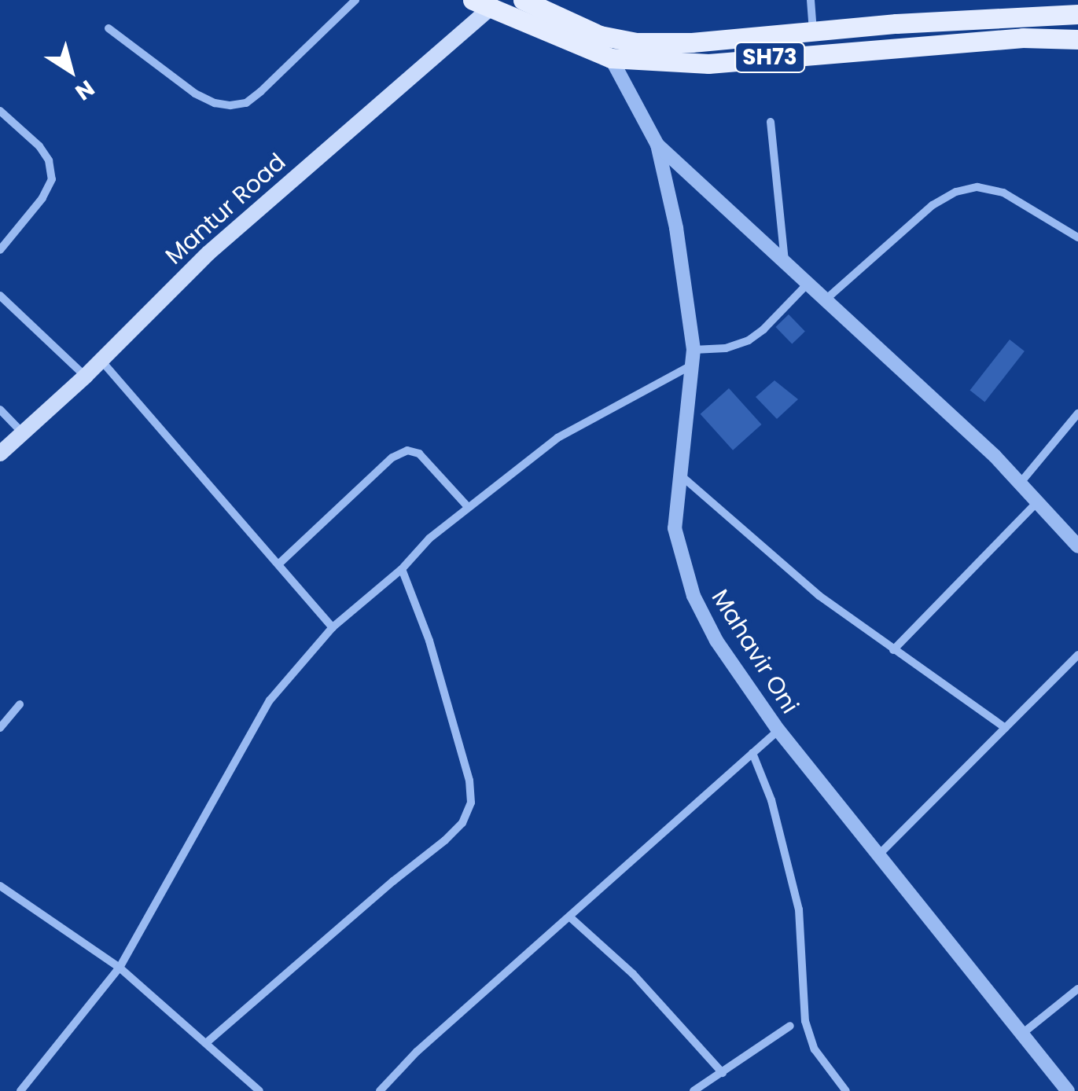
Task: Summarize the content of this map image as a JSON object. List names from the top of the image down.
{
  "streets": {
    "main road": ["SH73", "Mantur Road"],
    "street": ["Mahavir Oni"]
  },
  "crossings": [
    ["SH73", "Mantur Road"],
    ["SH73", "Mahavir Oni"]
  ],
  "north": "bottom right"
}
